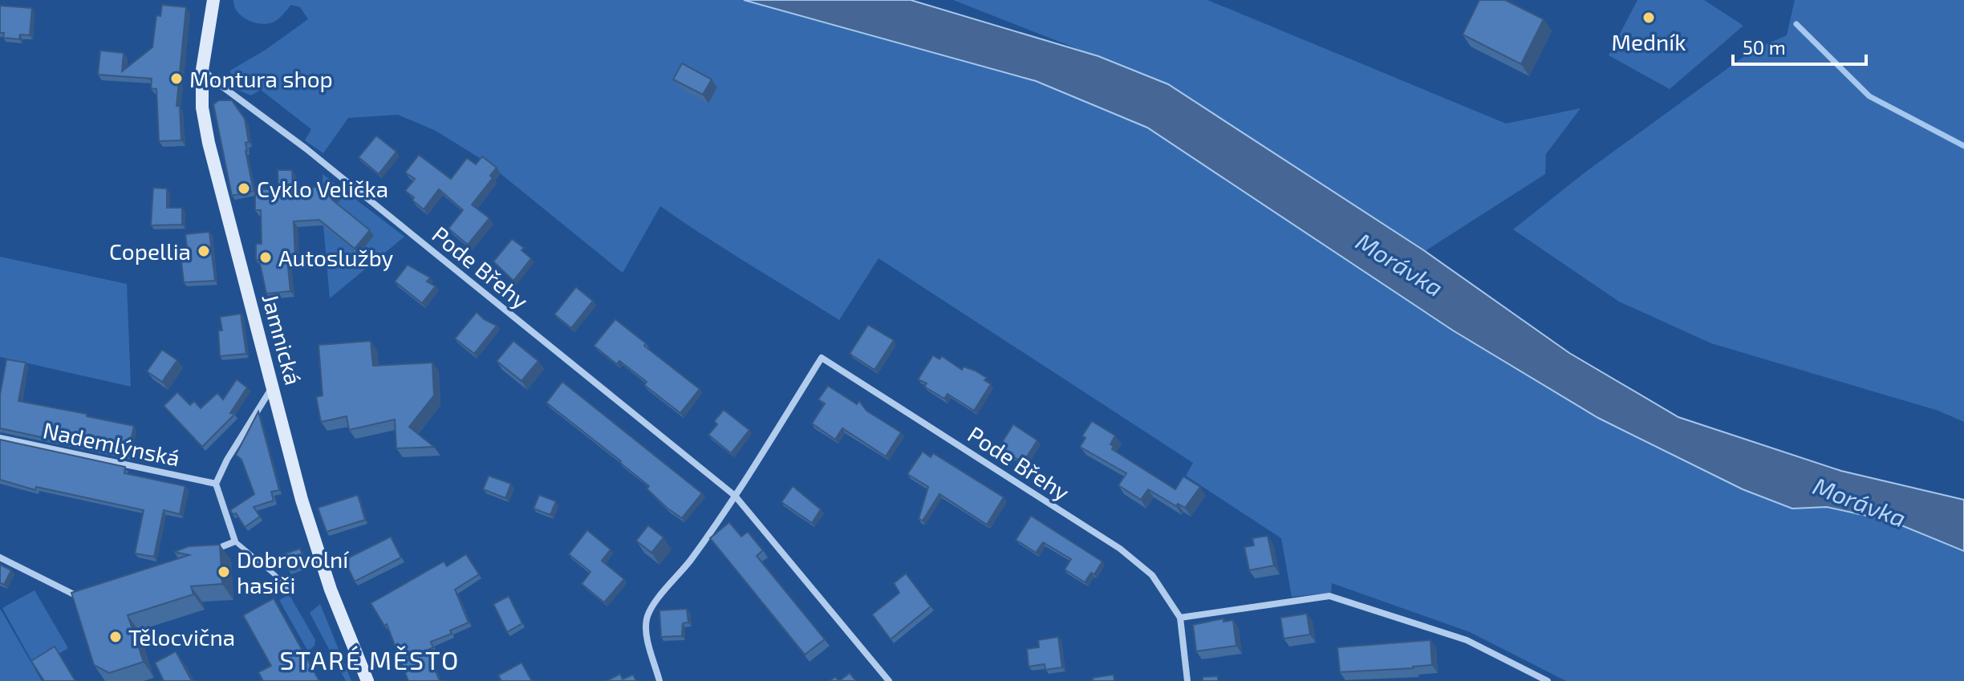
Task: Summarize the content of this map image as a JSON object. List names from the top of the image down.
{
  "streets": {
    "main road": ["Jamnická"],
    "street": ["Pode Břehy", "Nademlýnská"]
  },
  "crossings": [
    ["Pode Břehy", "Jamnická"]
  ],
  "districts": ["STARÉ MĚSTO"],
  "water": ["Morávka"],
  "places": [
    "Medník",
    "Montura shop",
    "Cyklo Velička",
    "Copellia",
    "Autoslužby",
    "Dobrovolní hasiči",
    "Tělocvična"
  ],
  "scale_bar": "50 m"
}
